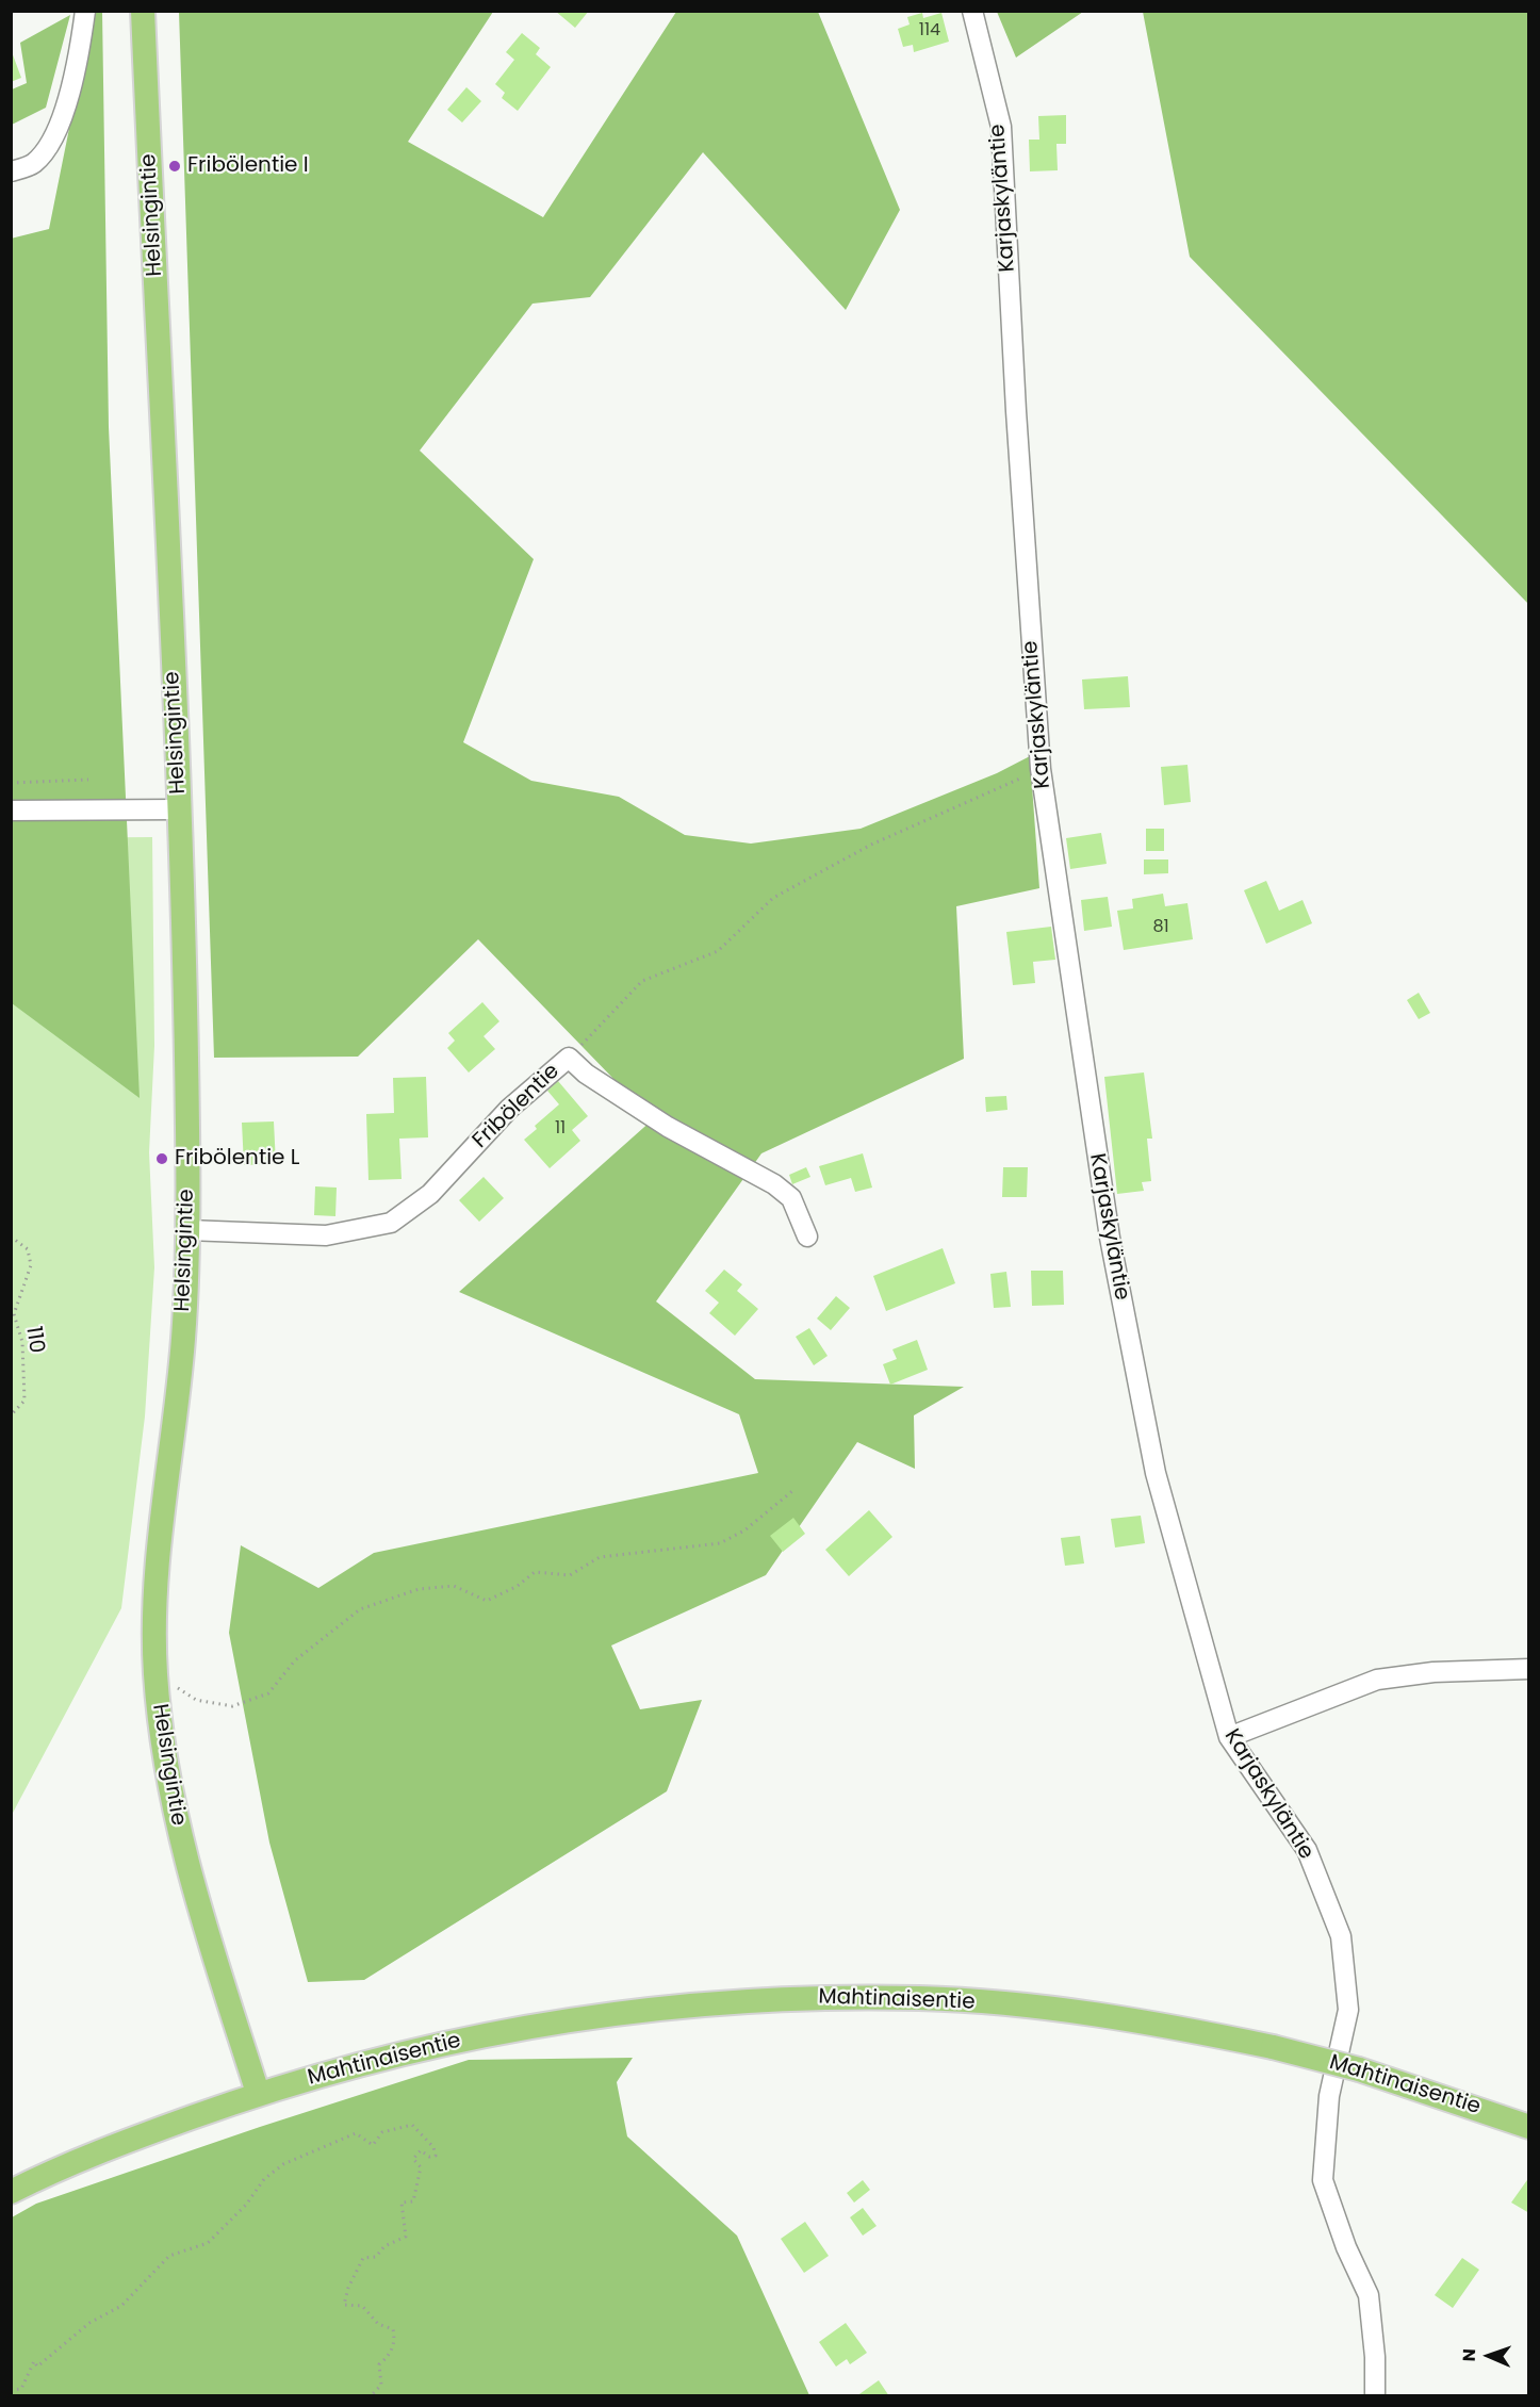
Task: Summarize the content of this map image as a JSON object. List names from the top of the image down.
{
  "streets": {
    "main road": ["Helsingintie", "Mahtinaisentie"],
    "street": ["Karjaskyläntie", "Fribölentie"],
    "path": ["110"]
  },
  "crossings": [
    ["Helsingintie", "Fribölentie"],
    ["Helsingintie", "Mahtinaisentie"]
  ],
  "places": ["Fribölentie I", "Fribölentie L"],
  "house_numbers": ["114", "81", "11"],
  "north": "left"
}
